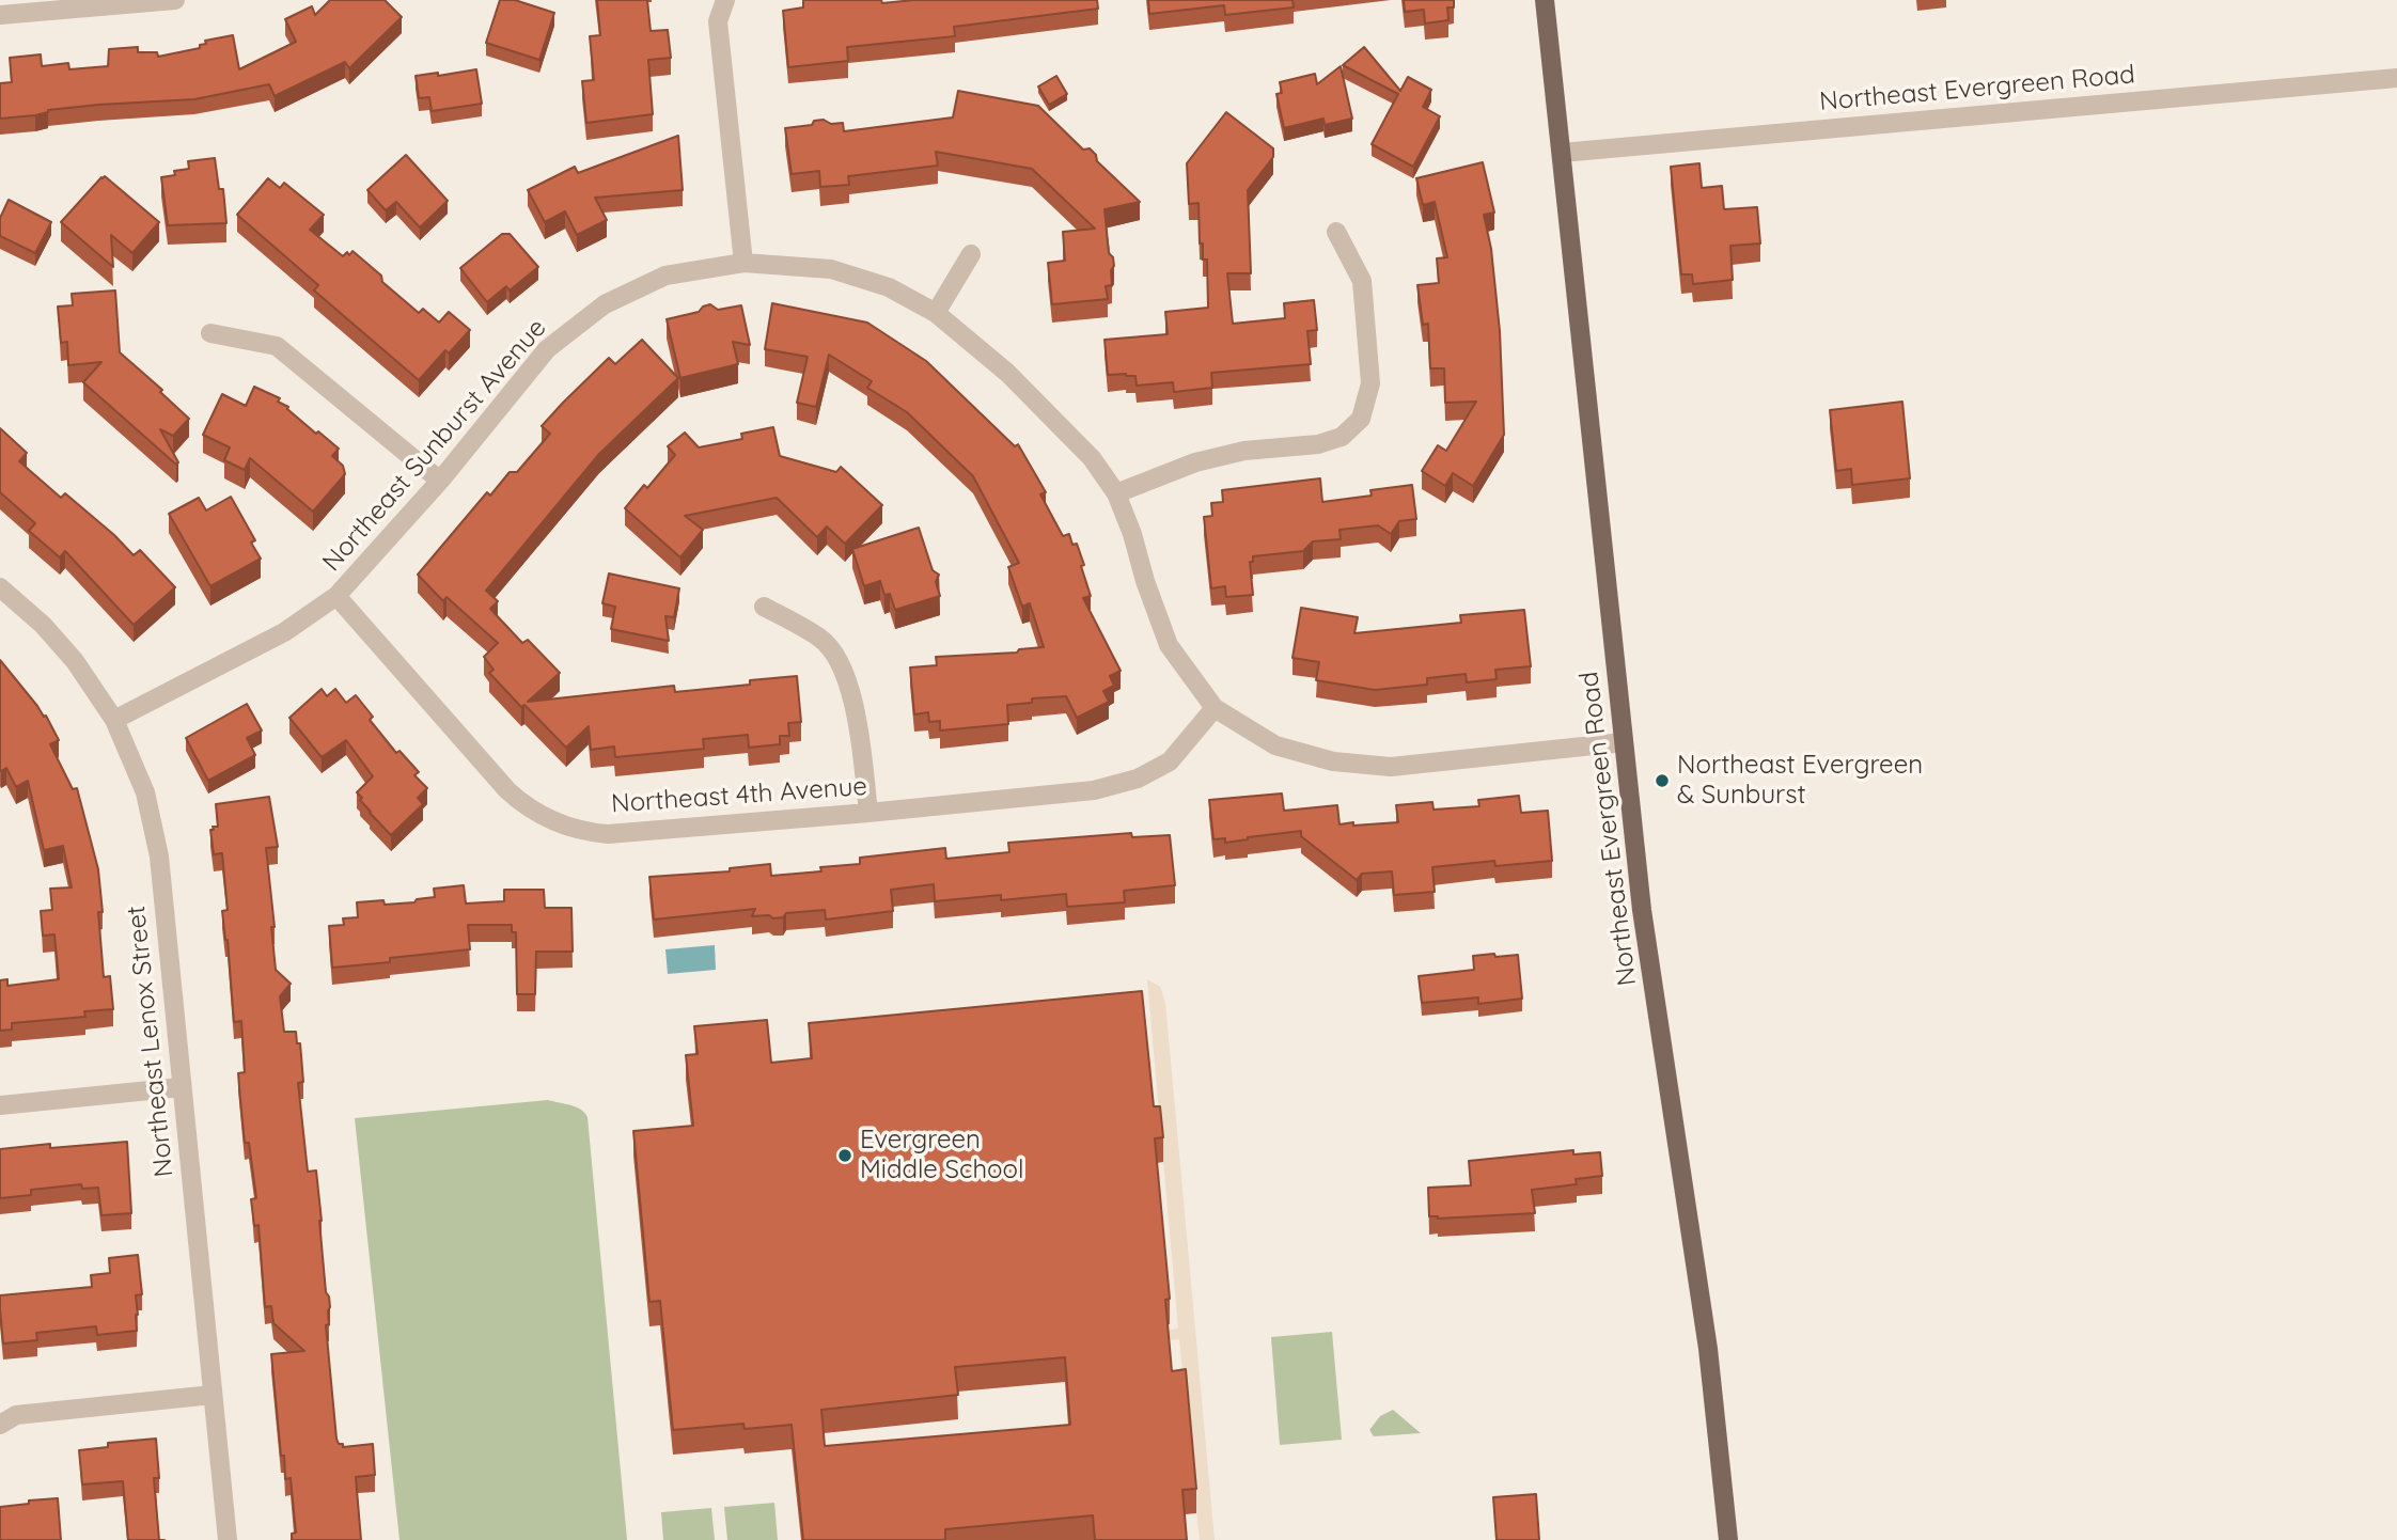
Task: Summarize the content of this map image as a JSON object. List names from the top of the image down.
{
  "streets": {
    "main road": ["Northeast Evergreen Road"],
    "street": ["Northeast Sunburst Avenue", "Northeast 4th Avenue", "Northeast Lenox Street"]
  },
  "crossings": [
    ["Northeast Evergreen Road", "Northeast Sunburst Avenue"],
    ["Northeast Sunburst Avenue", "Northeast 4th Avenue"],
    ["Northeast Sunburst Avenue", "Northeast Lenox Street"]
  ],
  "places": ["Northeast Evergreen & Sunburst", "Evergreen Middle School"]
}
